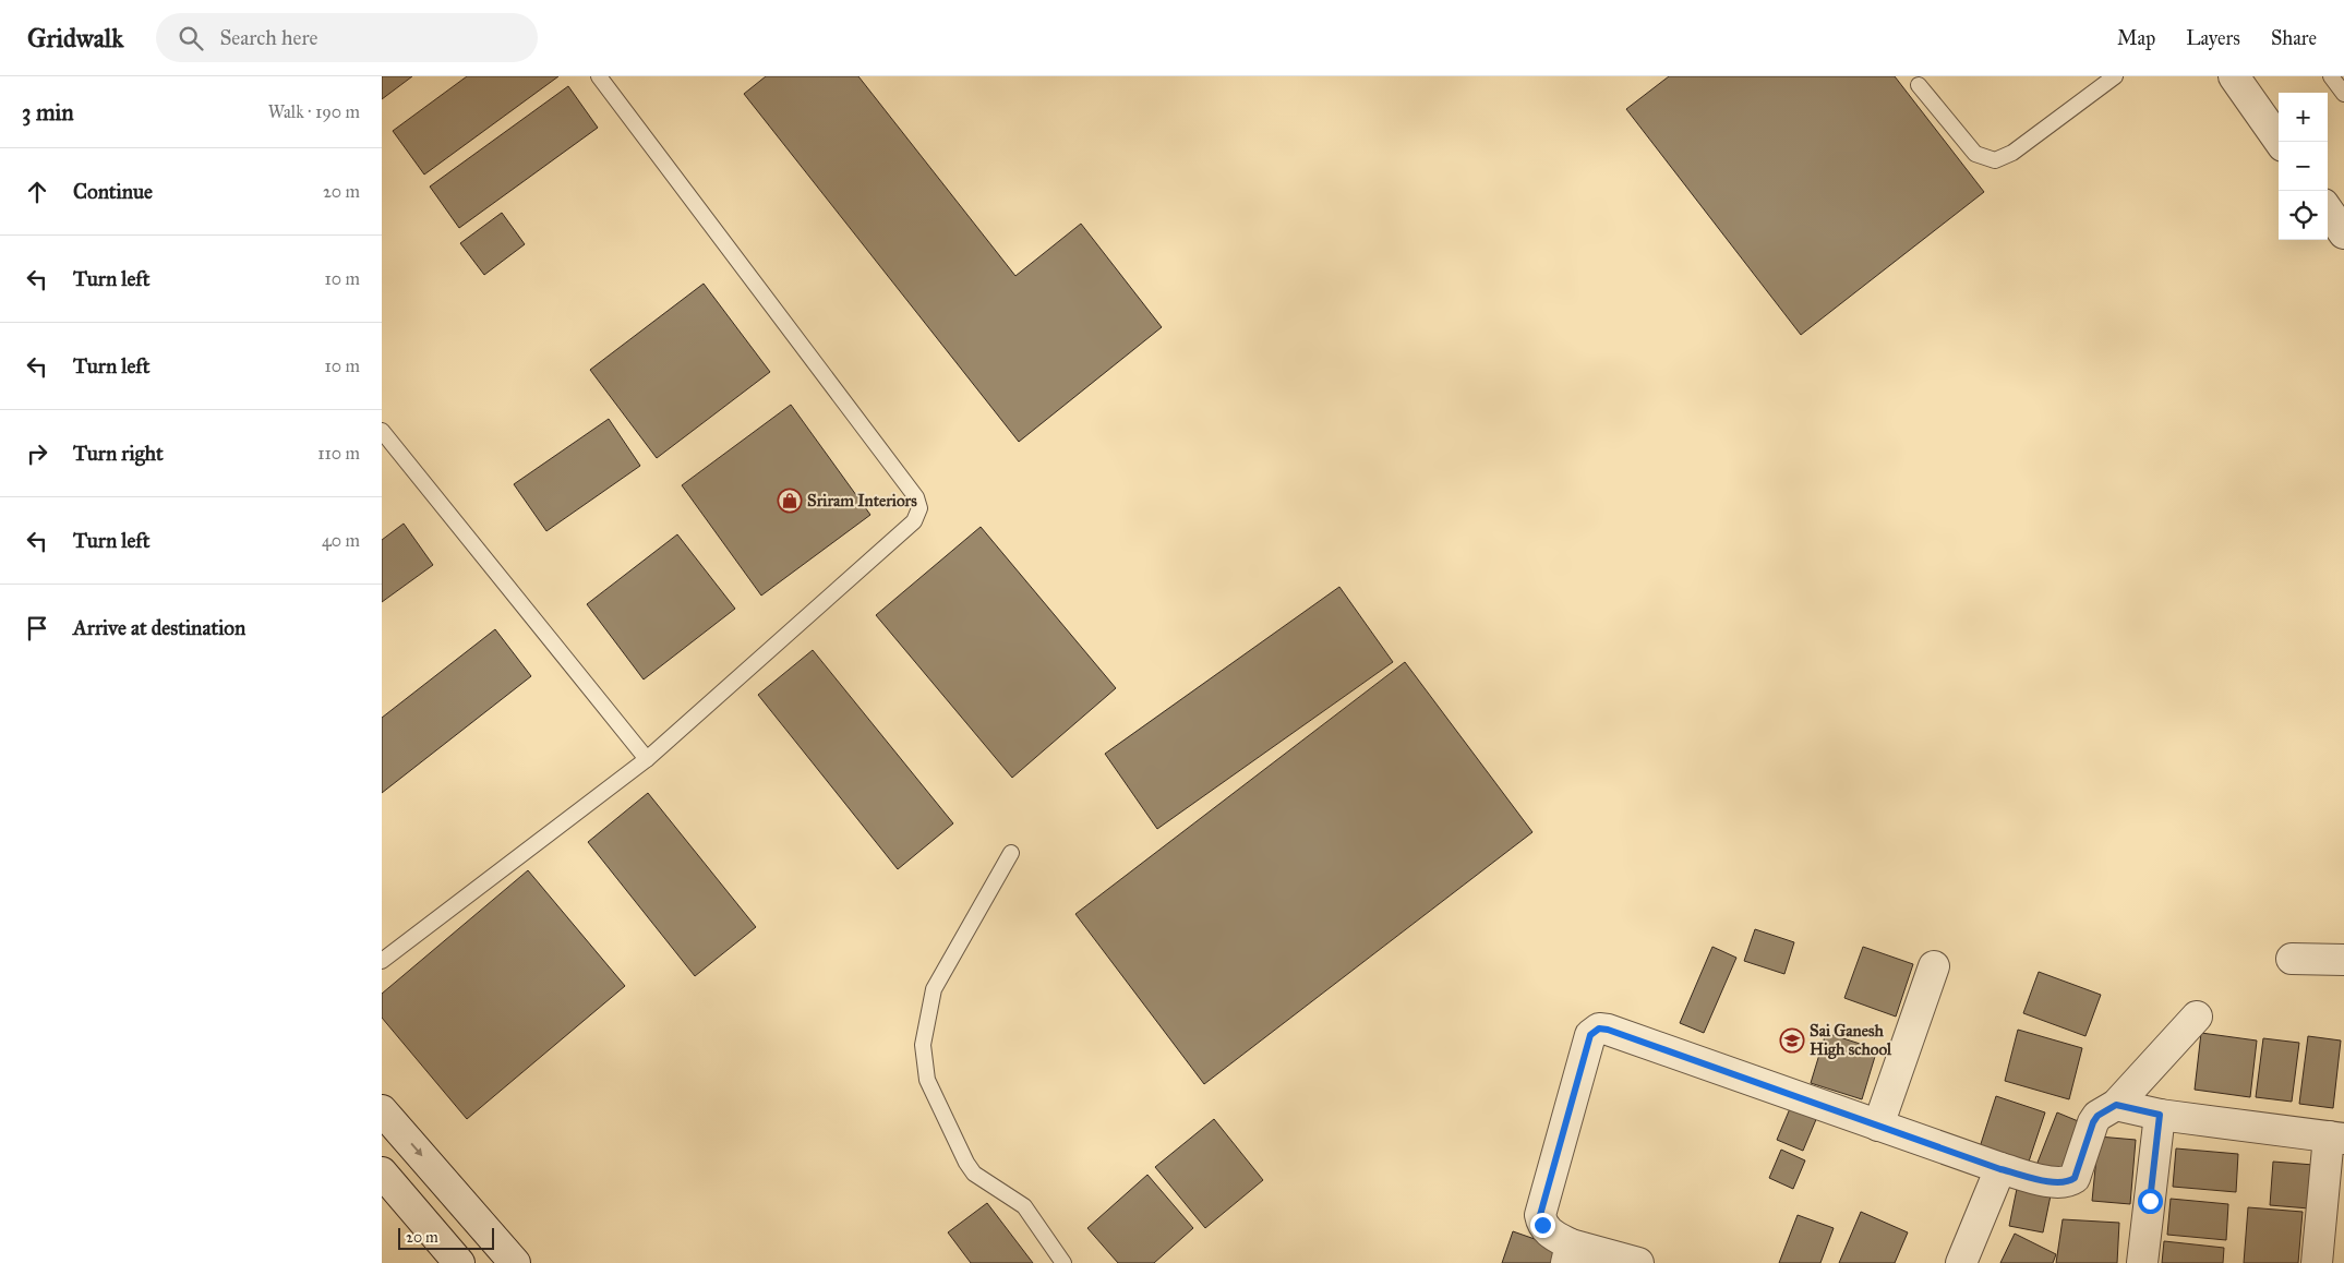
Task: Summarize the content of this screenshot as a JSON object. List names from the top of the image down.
{
  "places": {
    "shop": ["Sriram Interiors"],
    "school or university": ["Sai Ganesh High school"]
  },
  "scale_bar": "20 m",
  "page": {
    "header": "Gridwalk",
    "search": "Search here",
    "nav": ["Map", "Layers", "Share"],
    "heading": ["3 min", "Walk · 190 m"],
    "map_buttons": ["+", "−"],
    "list": [
      ["Continue", "20 m"],
      ["Turn left", "10 m"],
      ["Turn left", "10 m"],
      ["Turn right", "110 m"],
      ["Turn left", "40 m"],
      "Arrive at destination"
    ],
    "scale": "20 m"
  }
}
